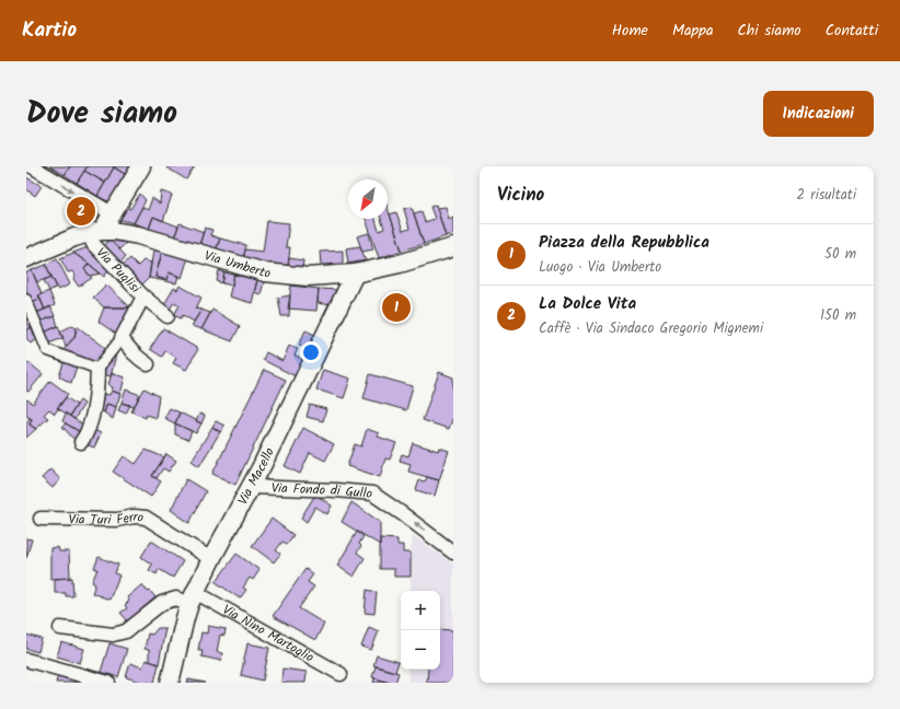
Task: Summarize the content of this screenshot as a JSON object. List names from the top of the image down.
{
  "streets": {
    "street": [
      "Via Umberto",
      "Via Puglisi",
      "Via Macello",
      "Via Fondo di Gullo",
      "Via Turi Ferro",
      "Via Nino Martoglio"
    ]
  },
  "crossings": [
    ["Via Umberto", "Via Puglisi"],
    ["Via Umberto", "Via Macello"],
    ["Via Macello", "Via Fondo di Gullo"],
    ["Via Macello", "Via Turi Ferro"],
    ["Via Macello", "Via Nino Martoglio"]
  ],
  "one_way": ["Via Fondo di Gullo"],
  "north": "bottom left",
  "page": {
    "header": "Kartio",
    "nav": [
      "Home",
      "Mappa",
      "Chi siamo",
      "Contatti"
    ],
    "title": "Dove siamo",
    "buttons": "Indicazioni",
    "heading": ["Vicino", "2 risultati"],
    "pins": ["2", "1"],
    "list": [
      {
        "mark": "1",
        "name": "Piazza della Repubblica",
        "note": "Luogo · Via Umberto",
        "value": "50 m"
      },
      {
        "mark": "2",
        "name": "La Dolce Vita",
        "note": "Caffè · Via Sindaco Gregorio Mignemi",
        "value": "150 m"
      }
    ],
    "map_buttons": ["+", "−"]
  }
}
